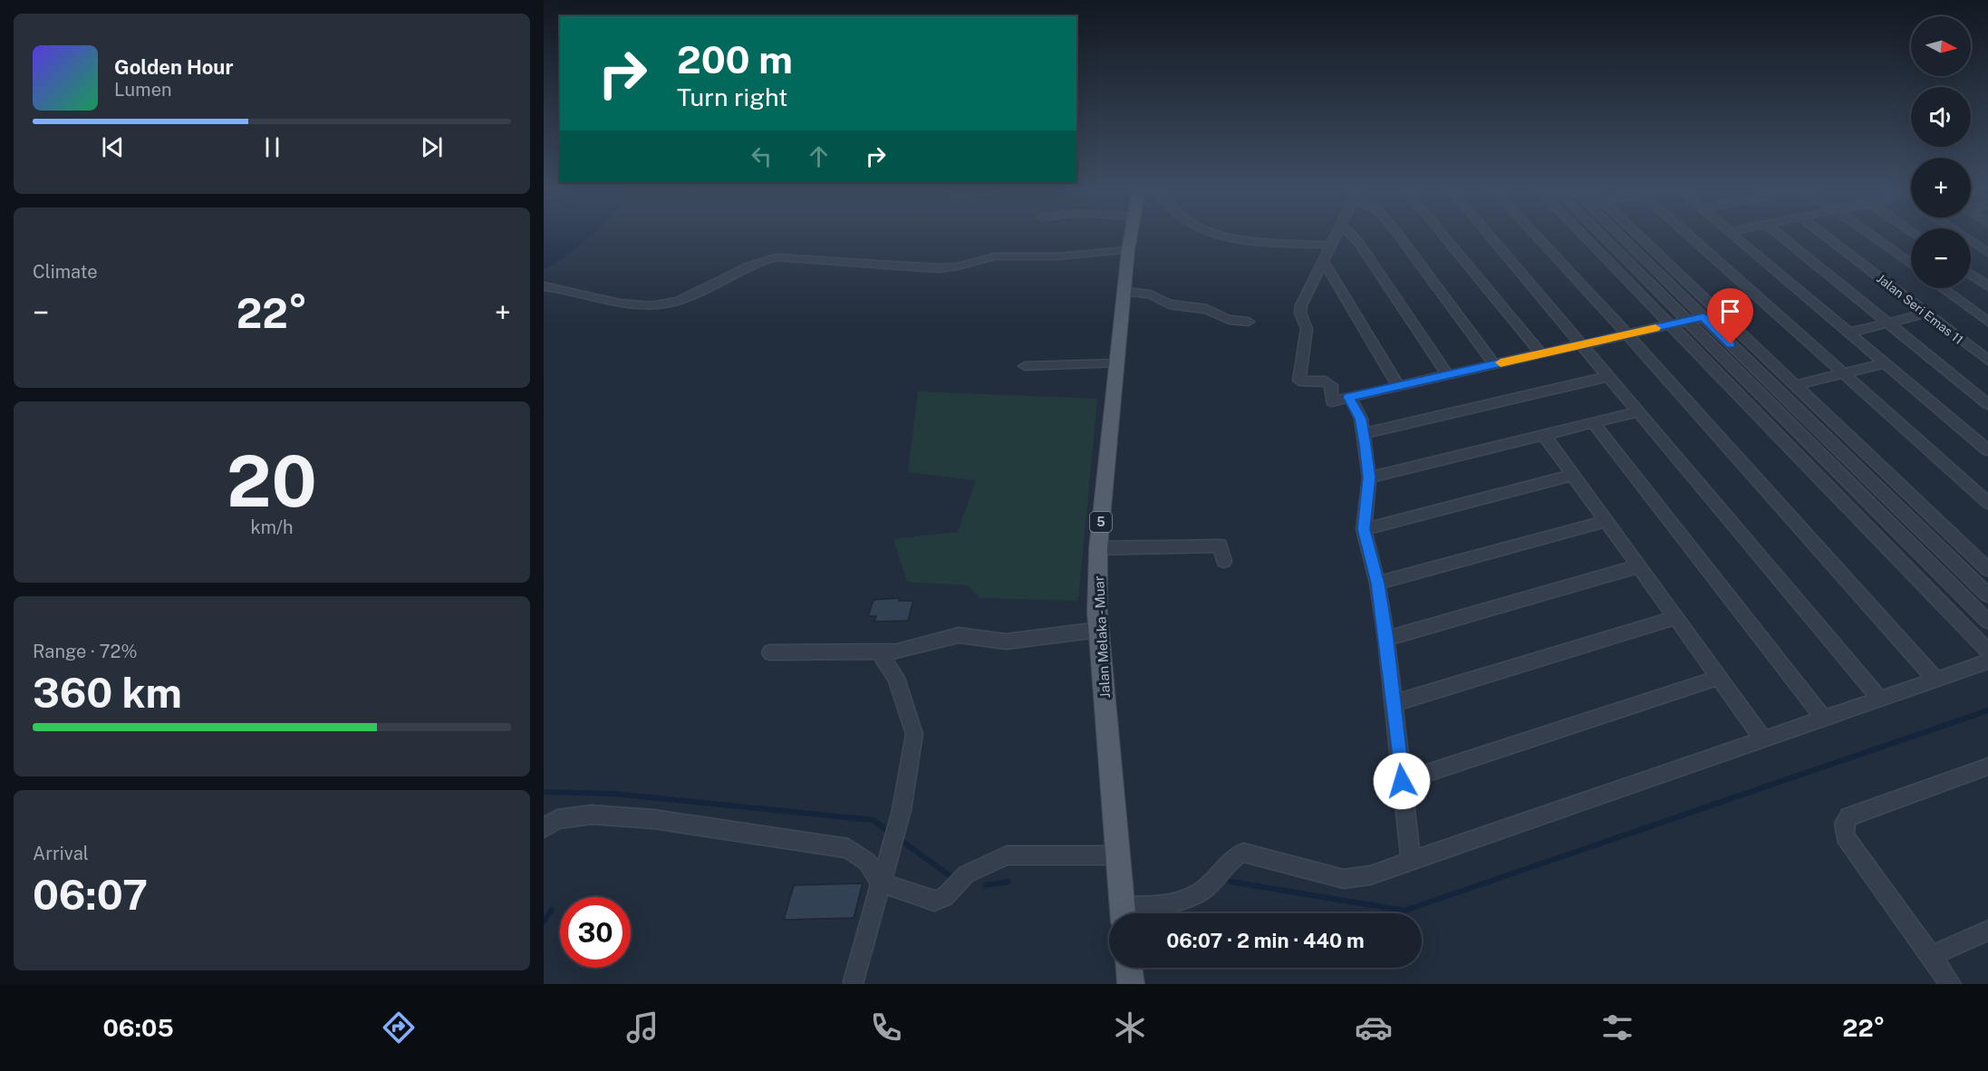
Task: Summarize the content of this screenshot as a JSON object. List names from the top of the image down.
{
  "streets": {
    "main road": ["5", "Jalan Melaka - Muar"],
    "street": ["Jalan Seri Emas 11"]
  },
  "north": "right",
  "page": {
    "map_buttons": ["+", "−"],
    "turn": ["200 m", "Turn right"],
    "song": ["Golden Hour", "Lumen"],
    "tile": [
      "Climate",
      ["20", "km/h"],
      ["Range · 72%", "360 km"],
      ["Arrival", "06:07"]
    ],
    "heat": ["−", "22°", "+"],
    "limit": "30",
    "trip": "06:07 · 2 min · 440 m",
    "tabs": ["06:05", "22°"]
  }
}
